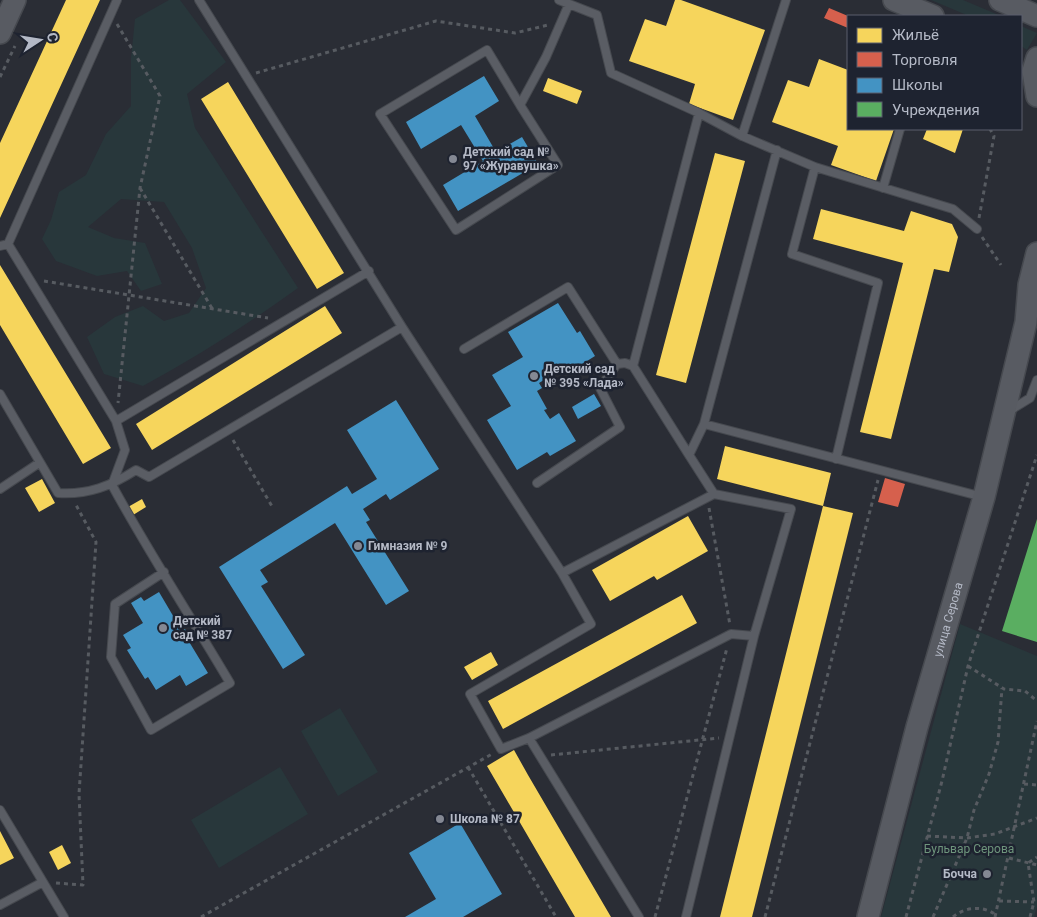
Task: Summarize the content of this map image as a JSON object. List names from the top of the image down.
{
  "streets": {
    "street": ["улица Серова"]
  },
  "parks": ["Бульвар Серова"],
  "places": [
    "Детский сад № 97 «Журавушка»",
    "Детский сад № 395 «Лада»",
    "Гимназия № 9",
    "Детский сад № 387",
    "Школа № 87",
    "Бочча"
  ],
  "legend": [
    "Жильё",
    "Торговля",
    "Школы",
    "Учреждения"
  ],
  "north": "right"
}
